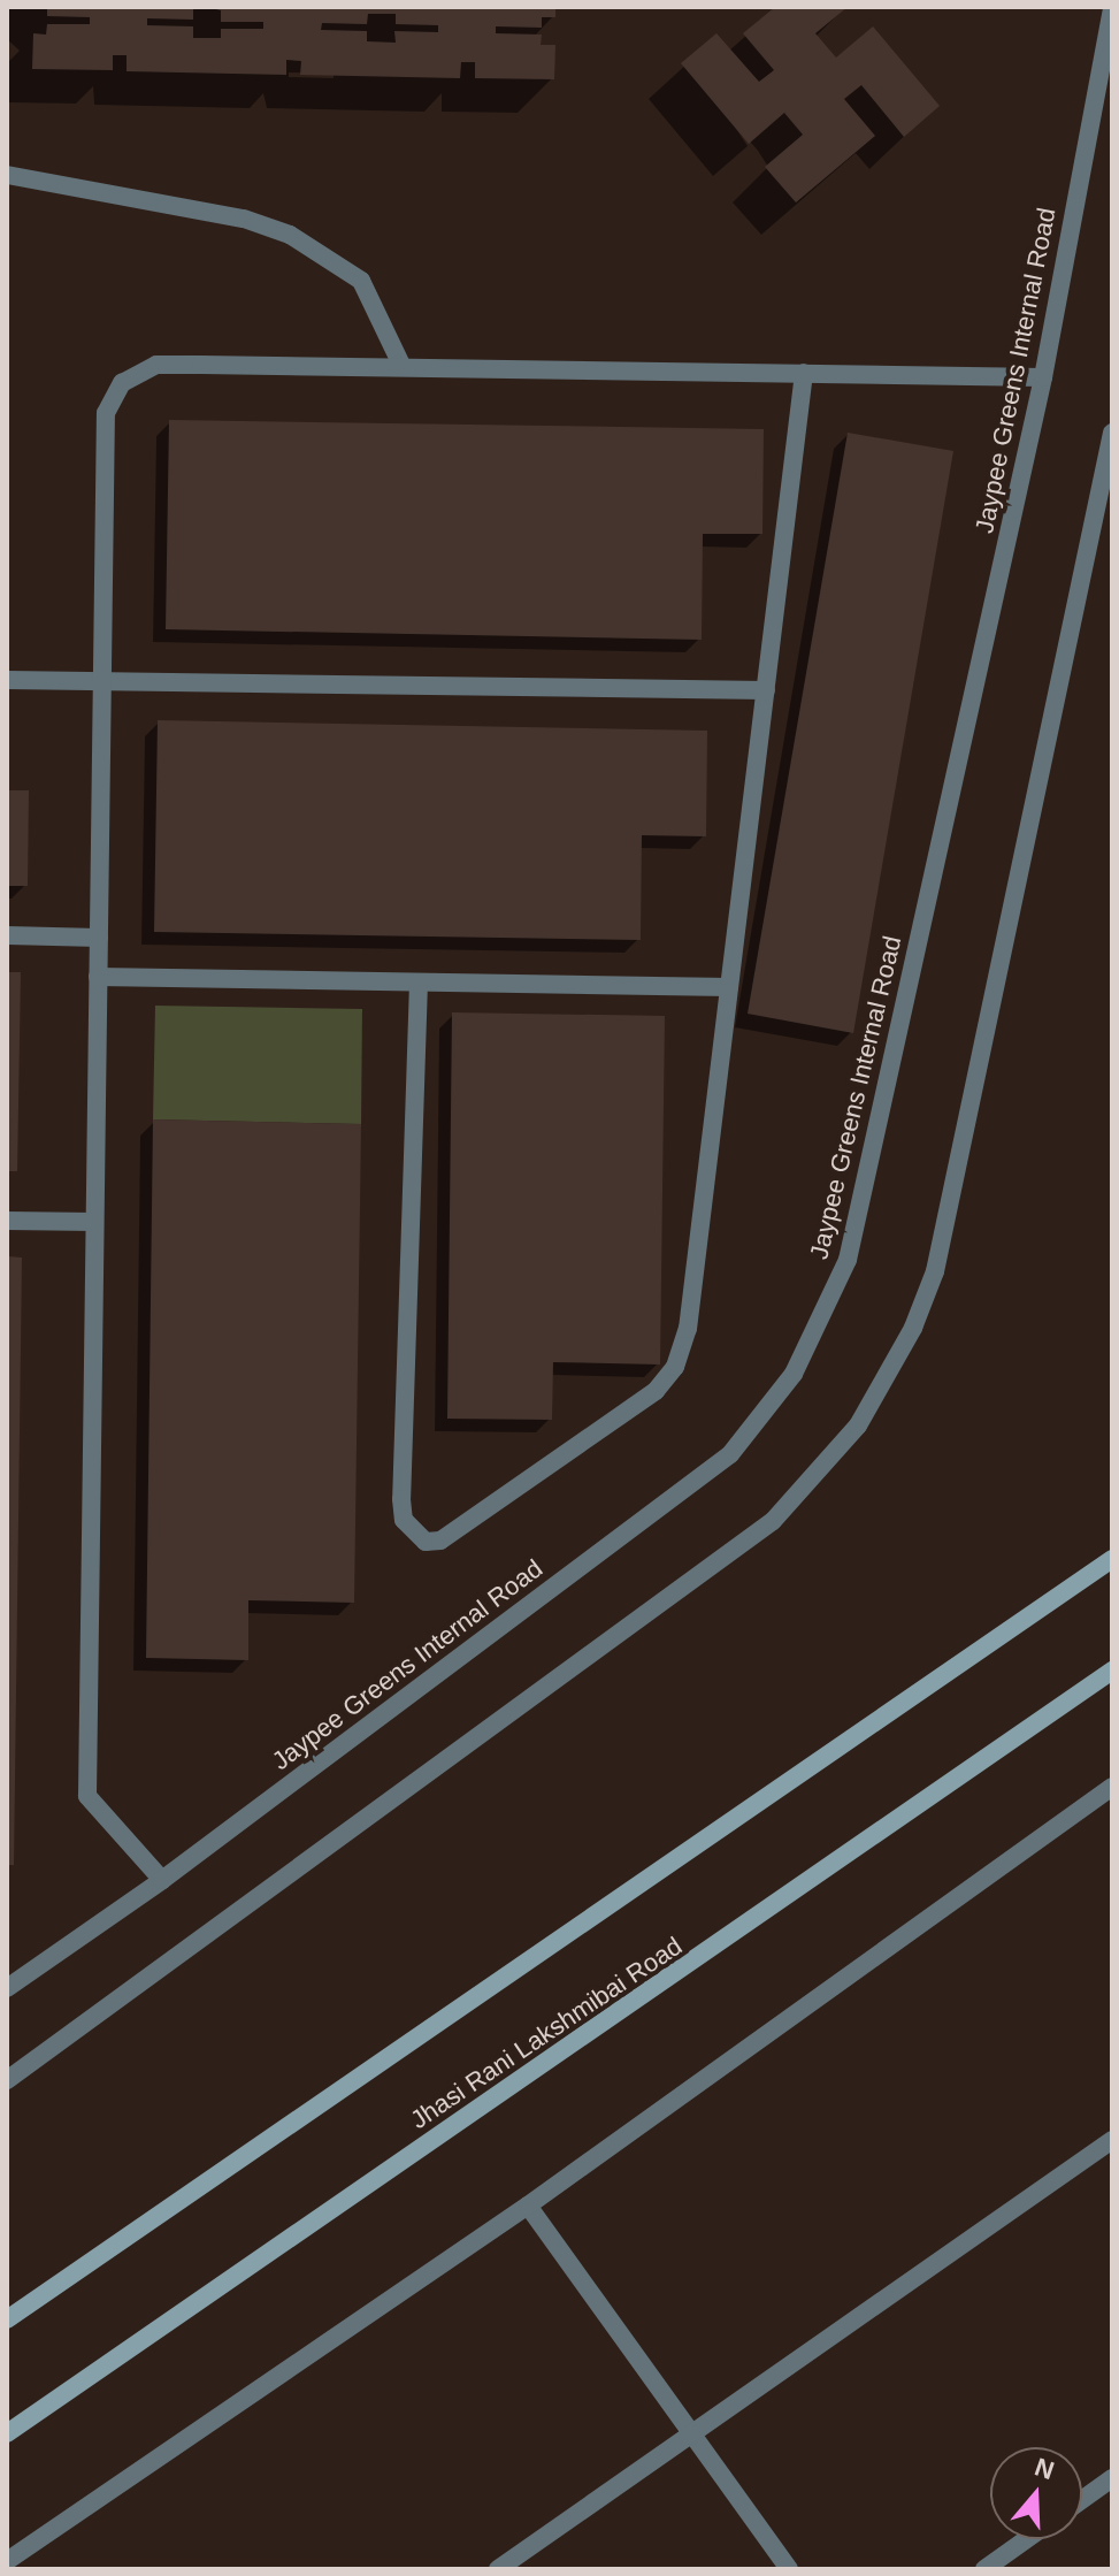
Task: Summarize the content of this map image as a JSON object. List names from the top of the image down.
{
  "streets": {
    "main road": ["Jhasi Rani Lakshmibai Road"],
    "street": ["Jaypee Greens Internal Road"]
  },
  "north": "top"
}
